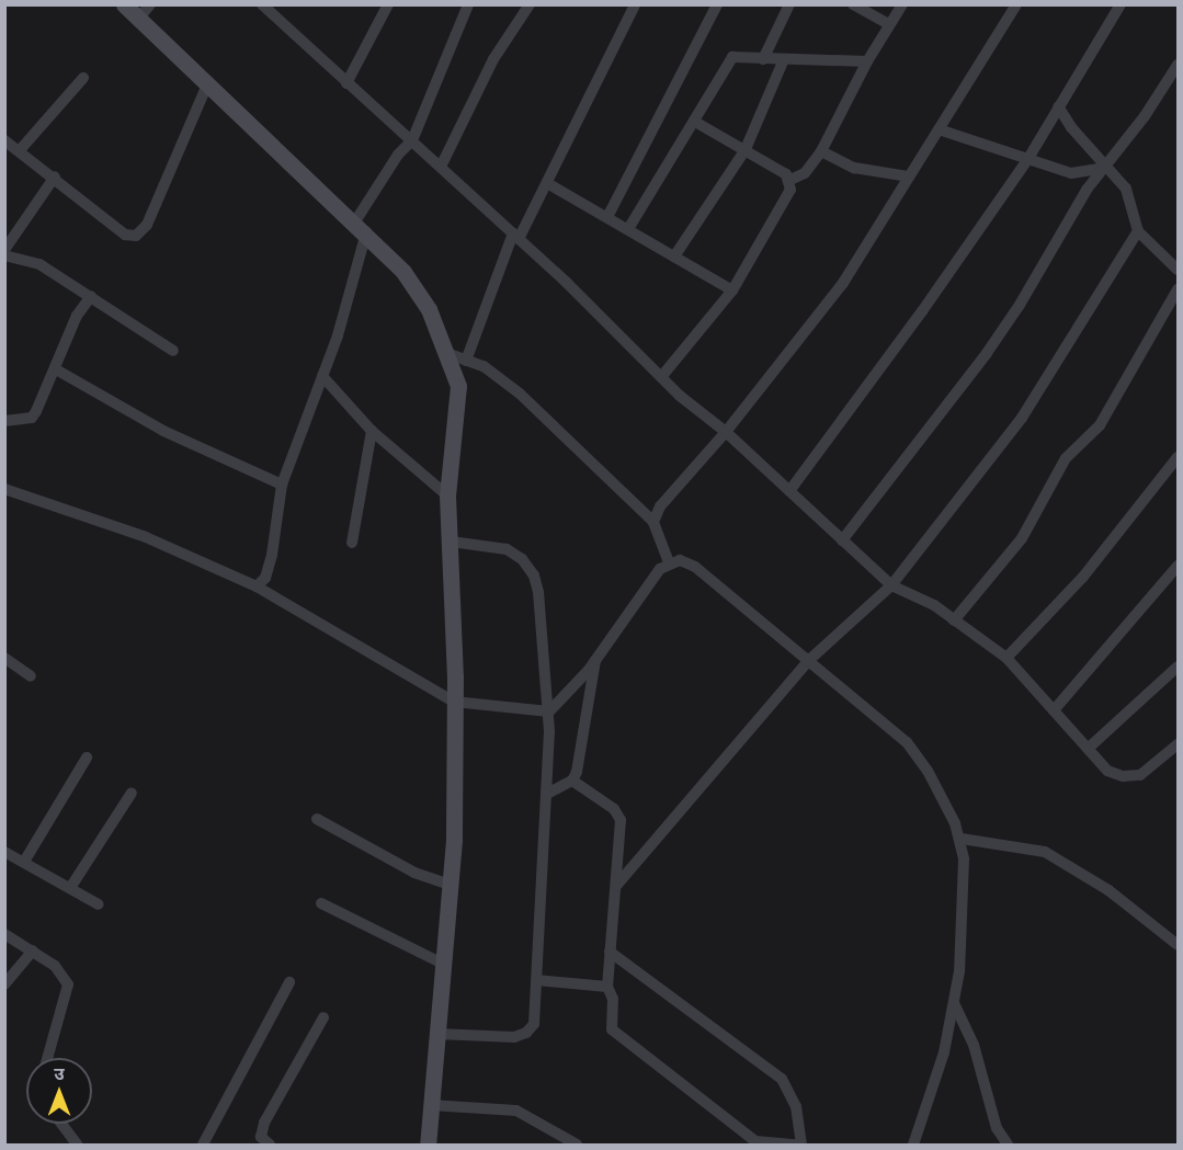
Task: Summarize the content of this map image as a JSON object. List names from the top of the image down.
{
  "north": "top"
}
